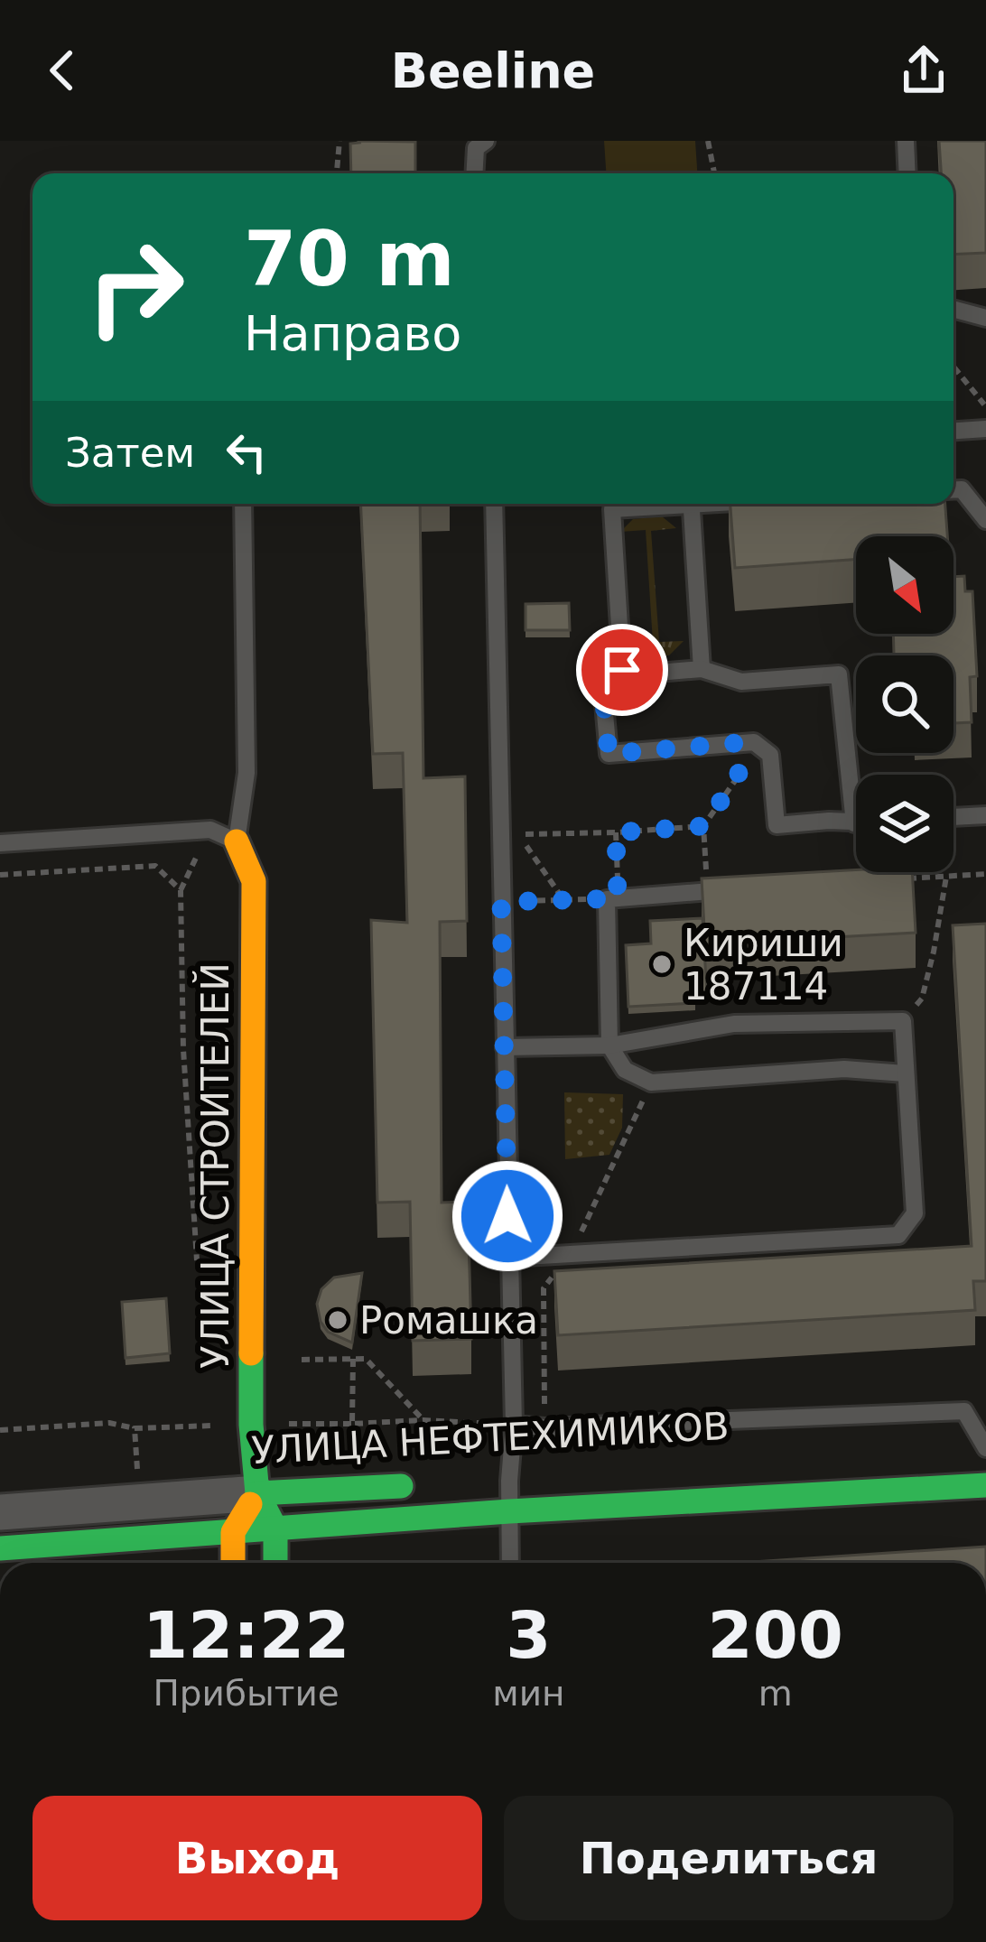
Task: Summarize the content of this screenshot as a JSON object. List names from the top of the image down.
{
  "streets": {
    "street": ["УЛИЦА СТРОИТЕЛЕЙ", "УЛИЦА НЕФТЕХИМИКОВ"]
  },
  "crossings": [
    ["УЛИЦА СТРОИТЕЛЕЙ", "УЛИЦА НЕФТЕХИМИКОВ"]
  ],
  "places": ["Кириши 187114", "Ромашка"],
  "north": "bottom right",
  "page": {
    "header": "Beeline",
    "turn": ["70 m", "Направо"],
    "then": "Затем",
    "eta": [
      "12:22",
      "Прибытие",
      "3",
      "мин",
      "200",
      "m"
    ],
    "buttons": ["Выход", "Поделиться"]
  }
}
